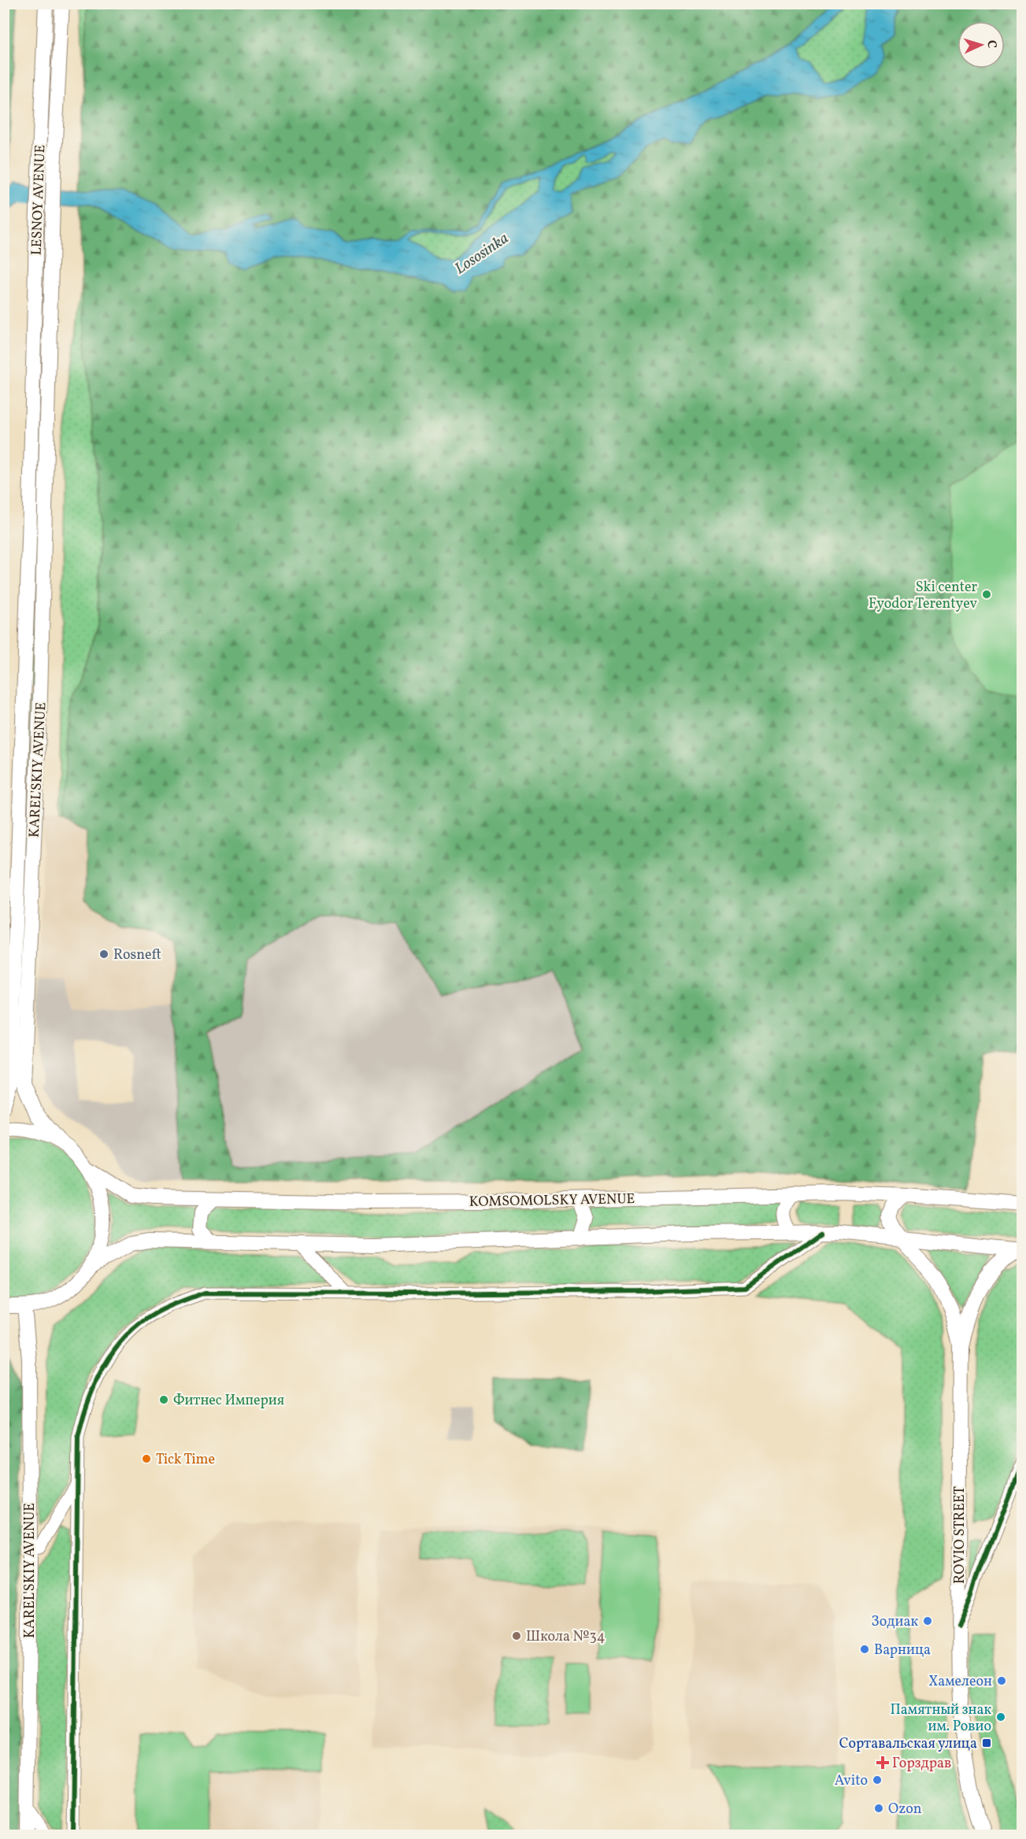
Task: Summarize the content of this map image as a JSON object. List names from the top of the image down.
{
  "streets": {
    "main road": [
      "LESNOY AVENUE",
      "KAREL'SKIY AVENUE",
      "KOMSOMOLSKY AVENUE",
      "ROVIO STREET"
    ]
  },
  "crossings": [
    ["LESNOY AVENUE", "KAREL'SKIY AVENUE"],
    ["KOMSOMOLSKY AVENUE", "ROVIO STREET"]
  ],
  "water": ["Lososinka"],
  "places": {
    "other": [
      "Ski center Fyodor Terentyev",
      "Rosneft",
      "Фитнес Империя",
      "Tick Time",
      "Зодиак",
      "Школа №34",
      "Варница",
      "Хамелеон",
      "Памятный знак им. Ровио",
      "Avito",
      "Ozon"
    ],
    "transit": ["Сортавальская улица"],
    "health": ["Горздрав"]
  },
  "north": "right"
}
